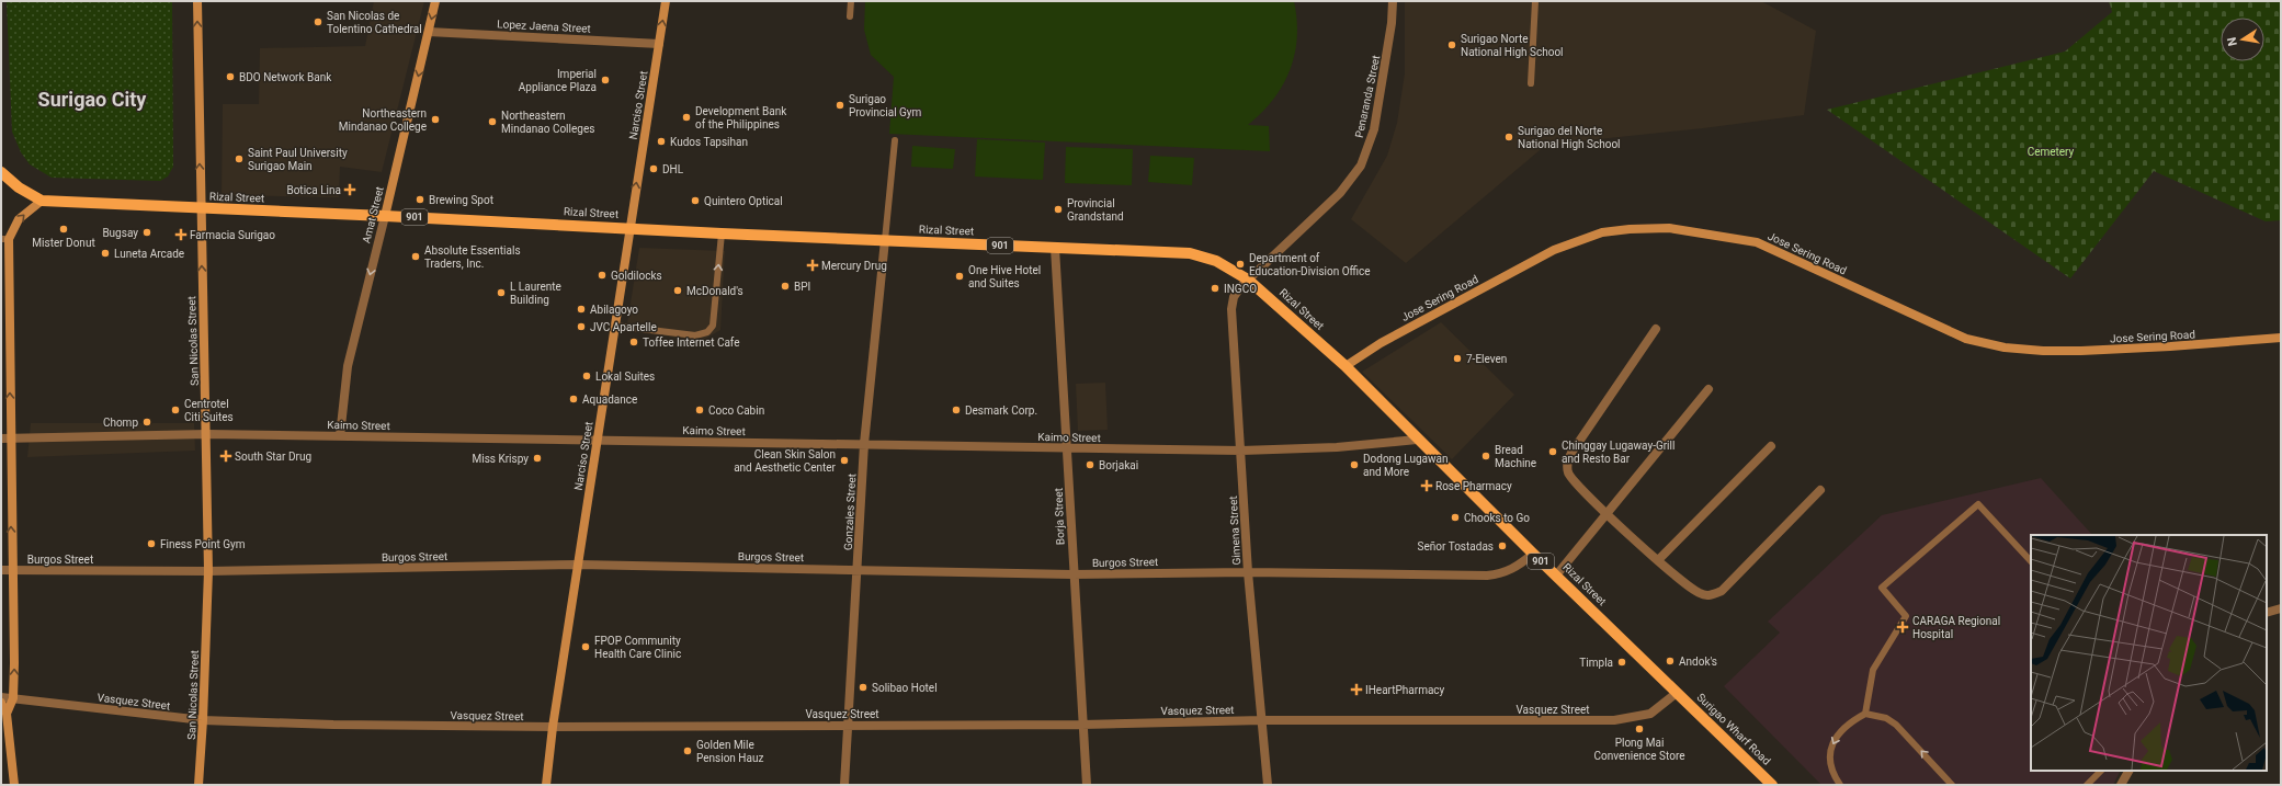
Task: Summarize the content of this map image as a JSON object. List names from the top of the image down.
{
  "streets": {
    "main road": [
      "Narciso Street",
      "Rizal Street",
      "Amat Street",
      "901",
      "Jose Sering Road",
      "San Nicolas Street",
      "Surigao Wharf Road"
    ],
    "street": [
      "Lopez Jaena Street",
      "Penaranda Street",
      "Kaimo Street",
      "Gonzales Street",
      "Borja Street",
      "Gimena Street",
      "Burgos Street",
      "Vasquez Street"
    ]
  },
  "crossings": [
    ["Lopez Jaena Street", "Narciso Street"],
    ["Lopez Jaena Street", "Amat Street"],
    ["Penaranda Street", "Rizal Street"],
    ["Penaranda Street", "Gimena Street"],
    ["Narciso Street", "Rizal Street"],
    ["Narciso Street", "Kaimo Street"],
    ["Narciso Street", "Burgos Street"],
    ["Narciso Street", "Vasquez Street"],
    ["Rizal Street", "Amat Street"],
    ["Rizal Street", "901"],
    ["Rizal Street", "Jose Sering Road"],
    ["Rizal Street", "San Nicolas Street"],
    ["Rizal Street", "Kaimo Street"],
    ["Rizal Street", "Gonzales Street"],
    ["Rizal Street", "Borja Street"],
    ["Rizal Street", "Gimena Street"],
    ["Rizal Street", "Burgos Street"],
    ["Rizal Street", "Vasquez Street"],
    ["Rizal Street", "Surigao Wharf Road"],
    ["Amat Street", "Kaimo Street"],
    ["San Nicolas Street", "Kaimo Street"],
    ["San Nicolas Street", "Burgos Street"],
    ["San Nicolas Street", "Vasquez Street"],
    ["Kaimo Street", "Gonzales Street"],
    ["Kaimo Street", "Borja Street"],
    ["Kaimo Street", "Gimena Street"],
    ["Gonzales Street", "Burgos Street"],
    ["Gonzales Street", "Vasquez Street"],
    ["Borja Street", "Burgos Street"],
    ["Borja Street", "Vasquez Street"],
    ["Gimena Street", "Burgos Street"],
    ["Gimena Street", "Vasquez Street"],
    ["Vasquez Street", "Surigao Wharf Road"]
  ],
  "one_way": ["Amat Street", "San Nicolas Street"],
  "districts": ["Surigao City"],
  "parks": ["Cemetery"],
  "places": {
    "other": [
      "San Nicolas de Tolentino Cathedral",
      "Surigao Norte National High School",
      "BDO Network Bank",
      "Imperial Appliance Plaza",
      "Surigao Provincial Gym",
      "Development Bank of the Philippines",
      "Northeastern Mindanao College",
      "Northeastern Mindanao Colleges",
      "Surigao del Norte National High School",
      "Kudos Tapsihan",
      "Saint Paul University Surigao Main",
      "DHL",
      "Brewing Spot",
      "Quintero Optical",
      "Provincial Grandstand",
      "Mister Donut",
      "Bugsay",
      "Luneta Arcade",
      "Absolute Essentials Traders, Inc.",
      "Department of Education-Division Office",
      "Goldilocks",
      "One Hive Hotel and Suites",
      "BPI",
      "INGCO",
      "McDonald's",
      "L Laurente Building",
      "Abilagoyo",
      "JVC Apartelle",
      "Toffee Internet Cafe",
      "7-Eleven",
      "Lokal Suites",
      "Aquadance",
      "Centrotel Citi Suites",
      "Coco Cabin",
      "Desmark Corp.",
      "Chomp",
      "Chinggay Lugaway-Grill and Resto Bar",
      "Bread Machine",
      "Miss Krispy",
      "Clean Skin Salon and Aesthetic Center",
      "Borjakai",
      "Dodong Lugawan and More",
      "Chooks to Go",
      "Finess Point Gym",
      "Señor Tostadas",
      "FPOP Community Health Care Clinic",
      "Andok's",
      "Timpla",
      "Solibao Hotel",
      "Plong Mai Convenience Store",
      "Golden Mile Pension Hauz"
    ],
    "health": [
      "Botica Lina",
      "Farmacia Surigao",
      "Mercury Drug",
      "South Star Drug",
      "Rose Pharmacy",
      "CARAGA Regional Hospital",
      "IHeartPharmacy"
    ]
  },
  "north": "left"
}
